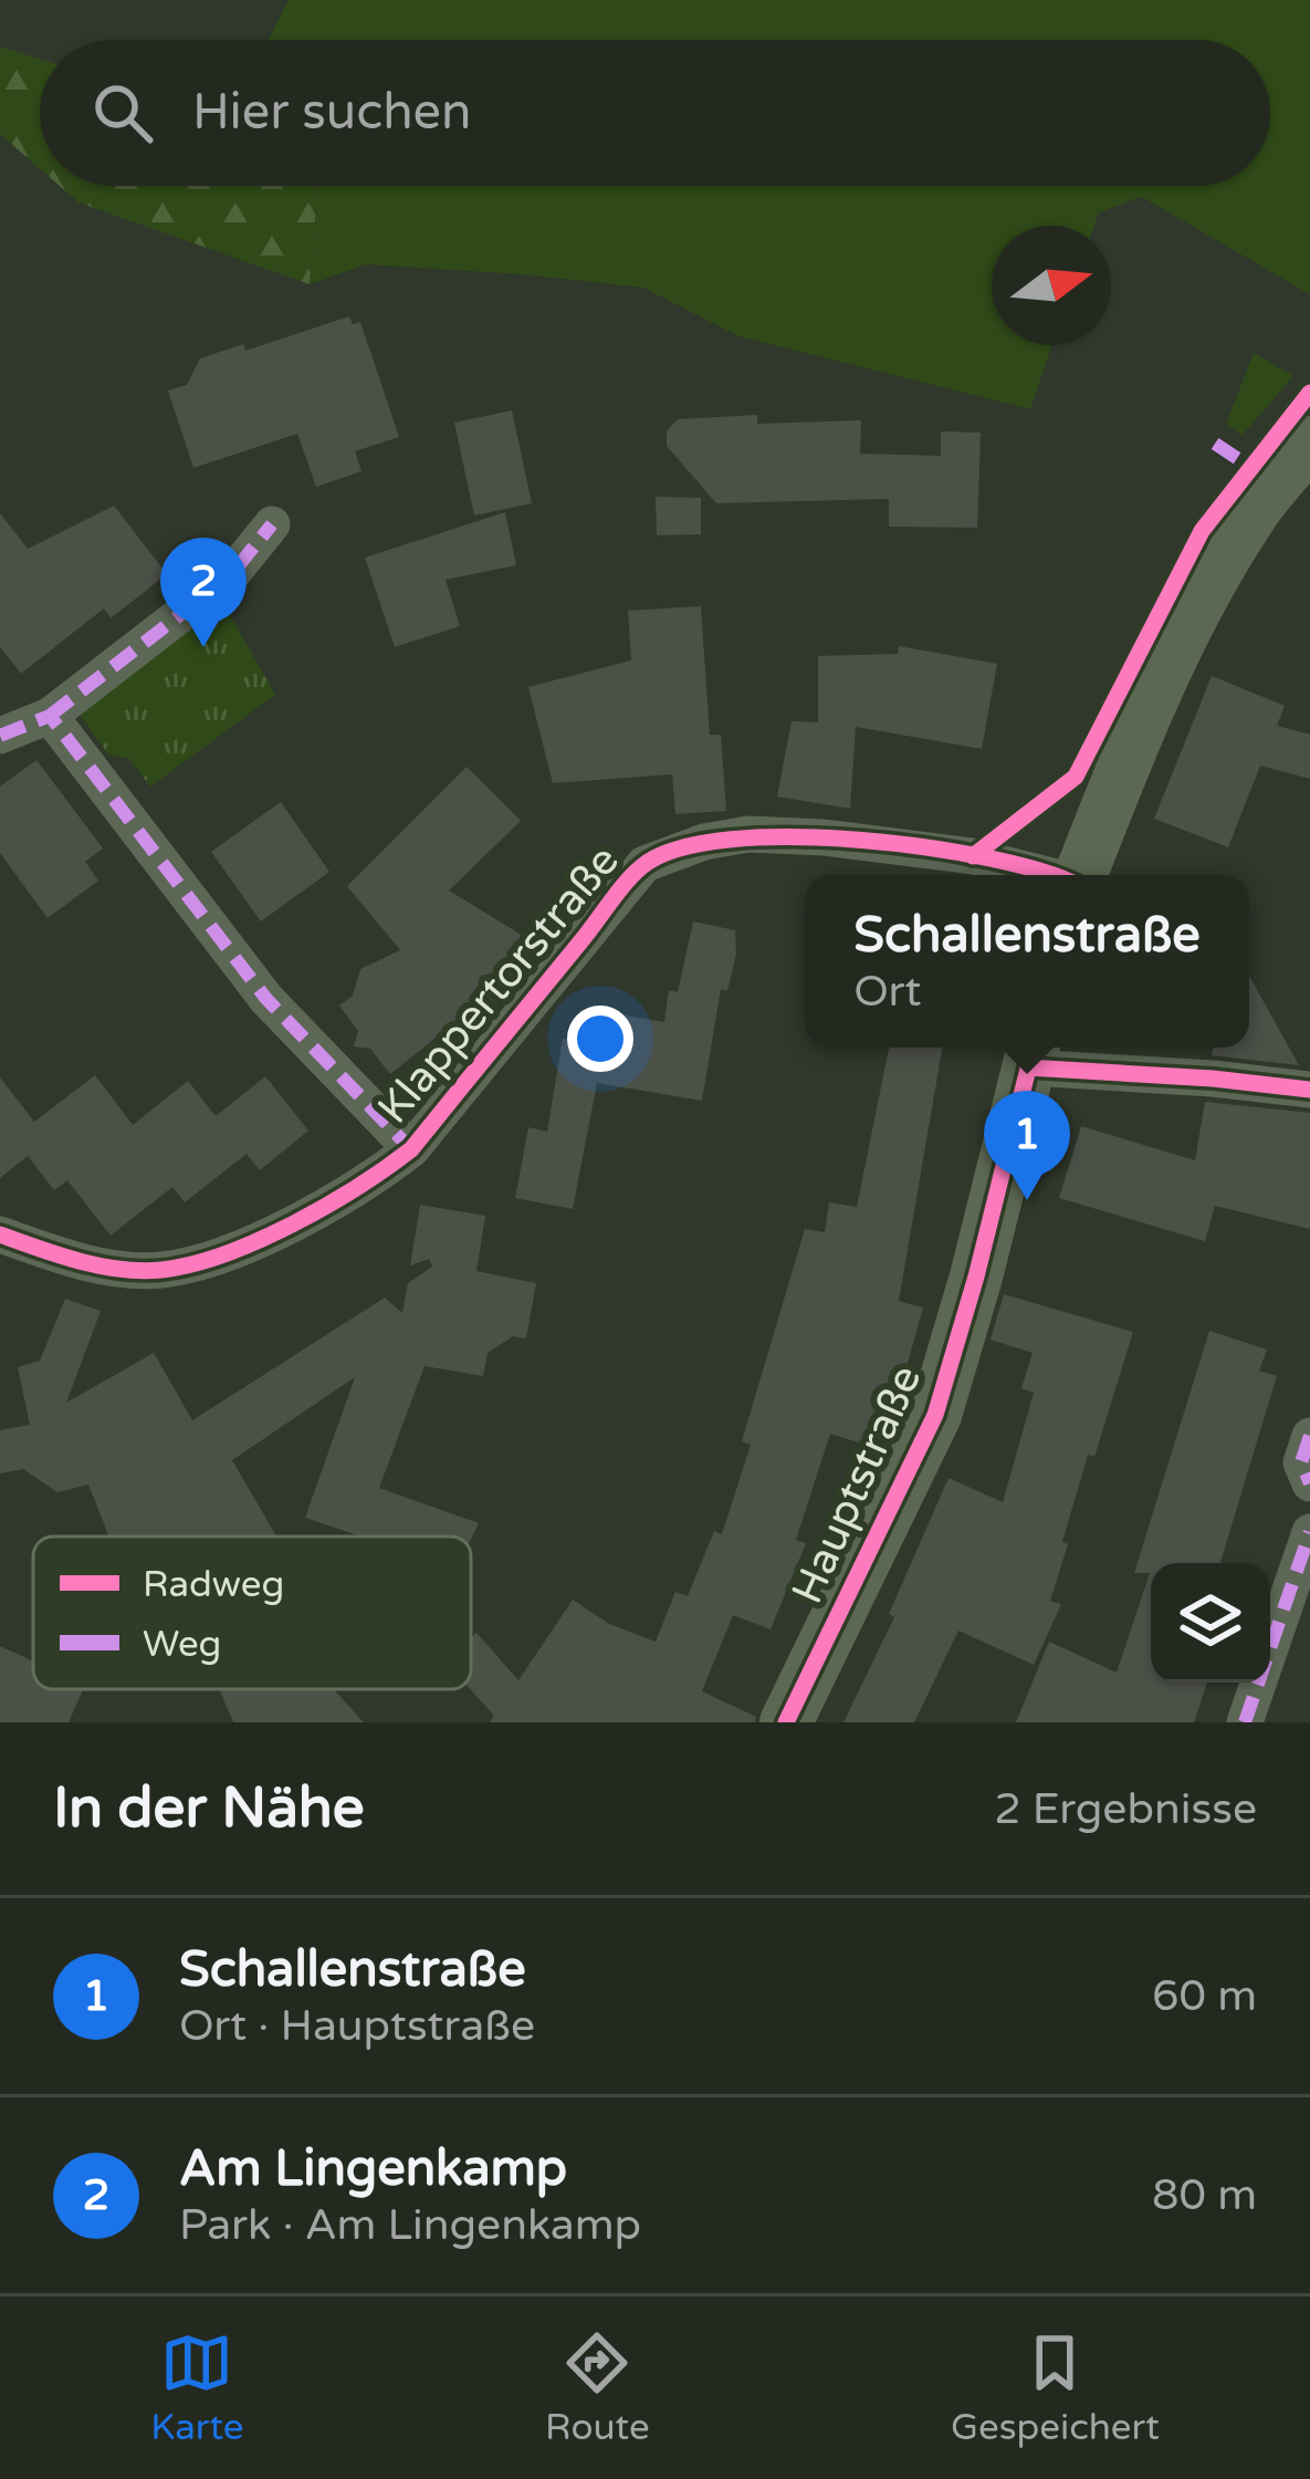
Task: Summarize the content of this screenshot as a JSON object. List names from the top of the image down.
{
  "streets": {
    "street": ["Klappertorstraße", "Hauptstraße"]
  },
  "legend": ["Radweg", "Weg"],
  "north": "right",
  "page": {
    "search": "Hier suchen",
    "pins": ["2", "1"],
    "popup": ["Schallenstraße", "Ort"],
    "heading": ["In der Nähe", "2 Ergebnisse"],
    "list": [
      {
        "mark": "1",
        "name": "Schallenstraße",
        "note": "Ort · Hauptstraße",
        "value": "60 m"
      },
      {
        "mark": "2",
        "name": "Am Lingenkamp",
        "note": "Park · Am Lingenkamp",
        "value": "80 m"
      }
    ],
    "nav": ["Karte", "Route", "Gespeichert"]
  }
}
